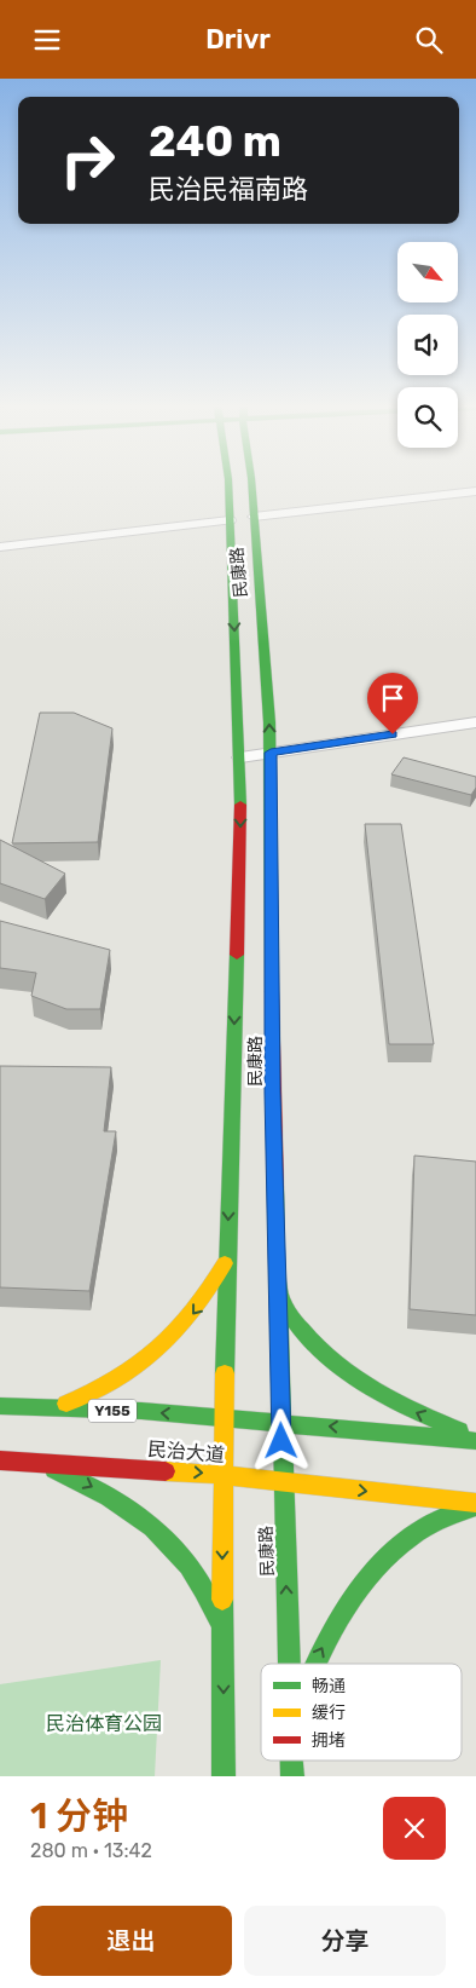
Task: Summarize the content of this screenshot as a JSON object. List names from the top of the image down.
{
  "streets": {
    "main road": ["民康路", "Y155", "民治大道"]
  },
  "crossings": [
    ["民康路", "民治大道"]
  ],
  "parks": ["民治体育公园"],
  "legend": ["畅通", "缓行", "拥堵"],
  "north": "bottom right",
  "page": {
    "header": "Drivr",
    "turn": ["240 m", "民治民福南路"],
    "heading": ["1 分钟", "280 m · 13:42"],
    "buttons": ["退出", "分享"]
  }
}
